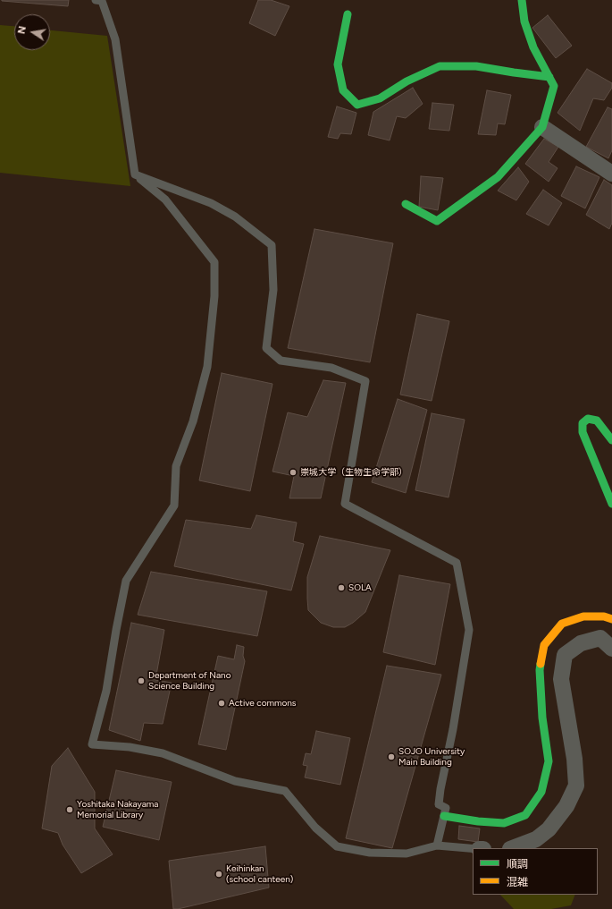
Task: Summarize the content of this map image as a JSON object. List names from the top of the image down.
{
  "places": [
    "崇城大学（生物生命学部）",
    "SOLA",
    "Department of Nano Science Building",
    "Active commons",
    "SOJO University Main Building",
    "Yoshitaka Nakayama Memorial Library",
    "Keihinkan (school canteen)"
  ],
  "legend": ["順調", "混雑"],
  "north": "left"
}
